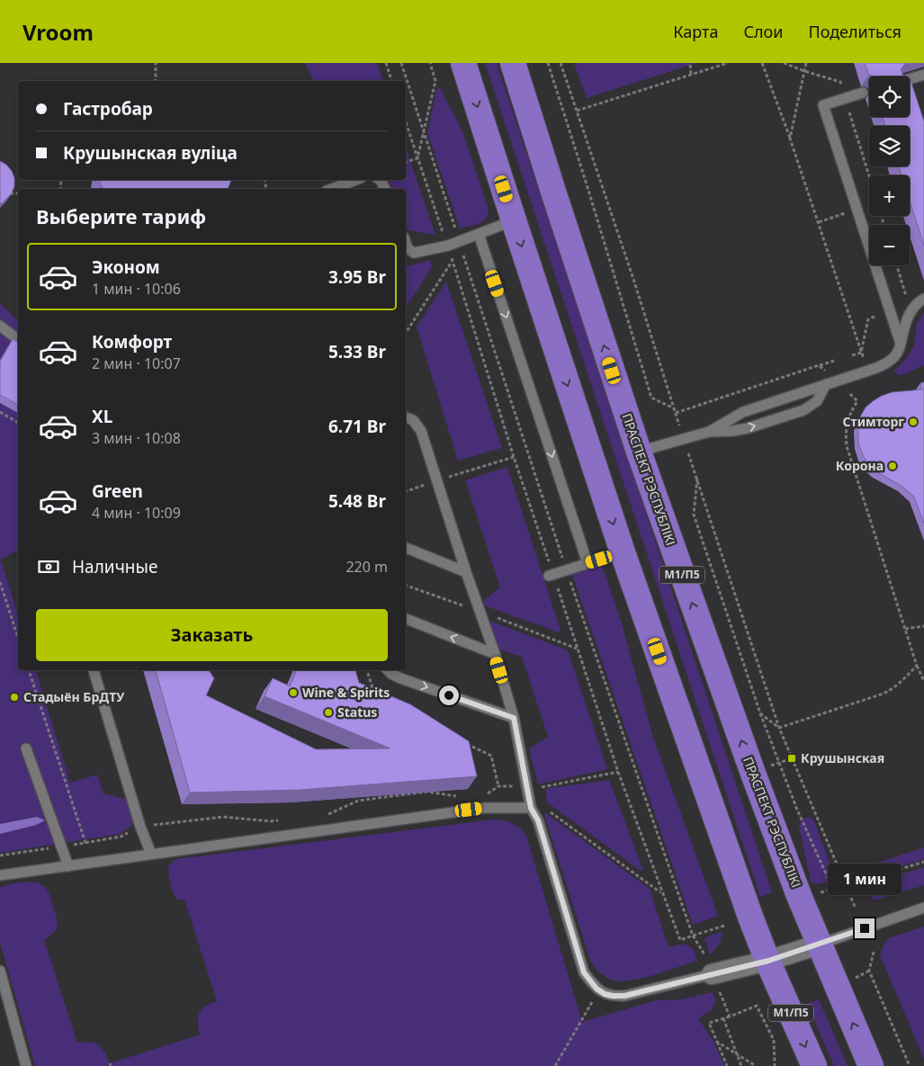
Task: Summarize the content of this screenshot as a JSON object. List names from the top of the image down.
{
  "streets": {
    "highway": ["ПРАСПЕКТ РЭСПУБЛІКІ", "М1/П5"]
  },
  "places": {
    "other": [
      "Стимторг",
      "Корона",
      "Wine & Spirits",
      "Стадыён БрДТУ",
      "Status"
    ],
    "transit": ["Крушынская"]
  },
  "page": {
    "header": "Vroom",
    "nav": ["Карта", "Слои", "Поделиться"],
    "map_buttons": ["+", "−"],
    "banner": ["Гастробар", "Крушынская вуліца"],
    "heading": "Выберите тариф",
    "list": [
      {
        "name": "Эконом",
        "note": "1 мин · 10:06",
        "value": "3.95 Br"
      },
      {
        "name": "Комфорт",
        "note": "2 мин · 10:07",
        "value": "5.33 Br"
      },
      {
        "name": "XL",
        "note": "3 мин · 10:08",
        "value": "6.71 Br"
      },
      {
        "name": "Green",
        "note": "4 мин · 10:09",
        "value": "5.48 Br"
      }
    ],
    "pay": ["Наличные", "220 m"],
    "buttons": "Заказать",
    "bubble": "1 мин"
  }
}
